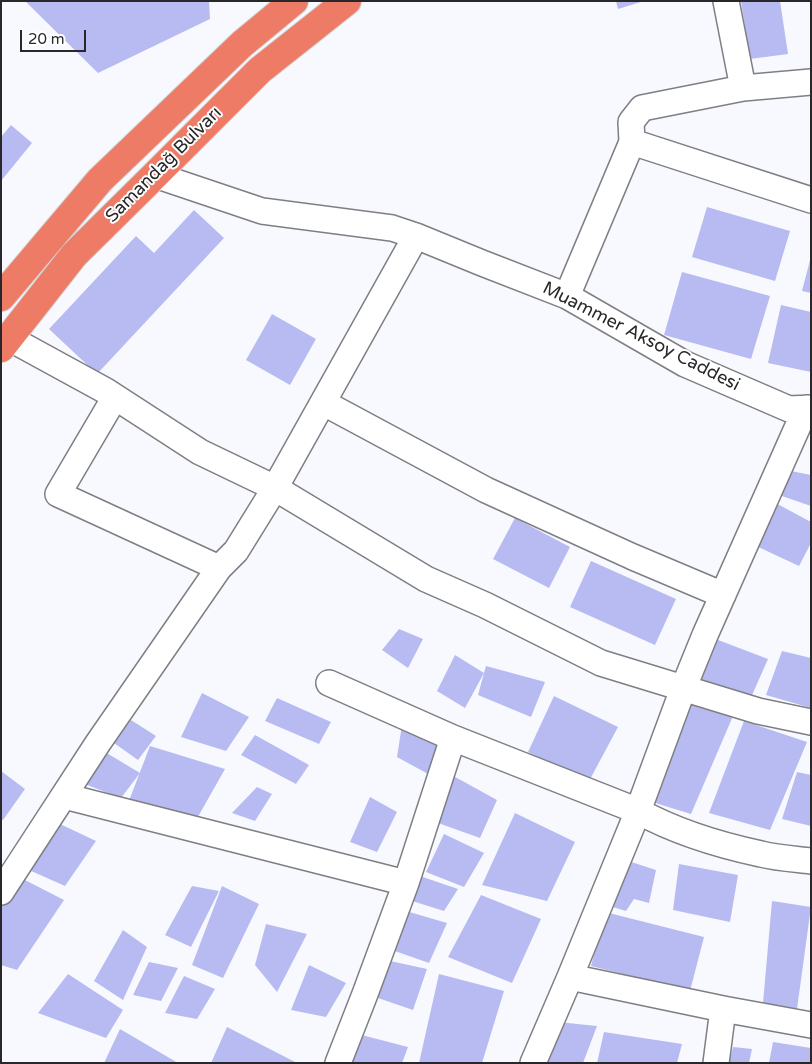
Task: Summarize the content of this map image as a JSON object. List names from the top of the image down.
{
  "streets": {
    "highway": ["Samandağ Bulvarı"],
    "street": ["Muammer Aksoy Caddesi"]
  },
  "crossings": [
    ["Samandağ Bulvarı", "Muammer Aksoy Caddesi"]
  ],
  "scale_bar": "20 m"
}
